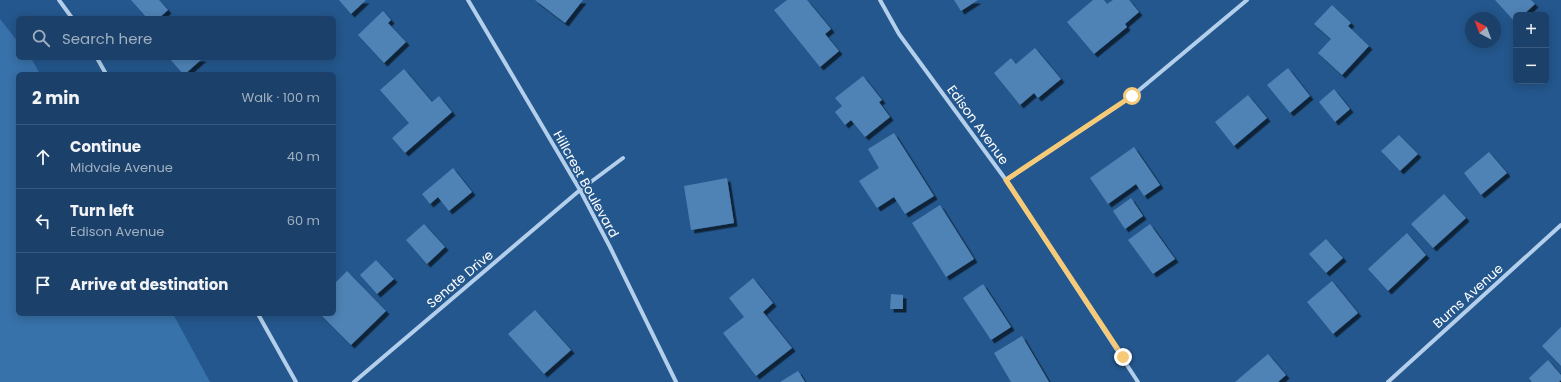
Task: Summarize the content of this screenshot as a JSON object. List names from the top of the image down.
{
  "streets": {
    "street": [
      "Edison Avenue",
      "Hillcrest Boulevard",
      "Senate Drive",
      "Burns Avenue"
    ]
  },
  "crossings": [
    ["Hillcrest Boulevard", "Senate Drive"]
  ],
  "north": "top left",
  "page": {
    "map_buttons": ["+", "−"],
    "search": "Search here",
    "heading": ["2 min", "Walk · 100 m"],
    "list": [
      ["Continue", "Midvale Avenue", "40 m"],
      ["Turn left", "Edison Avenue", "60 m"],
      "Arrive at destination"
    ]
  }
}
